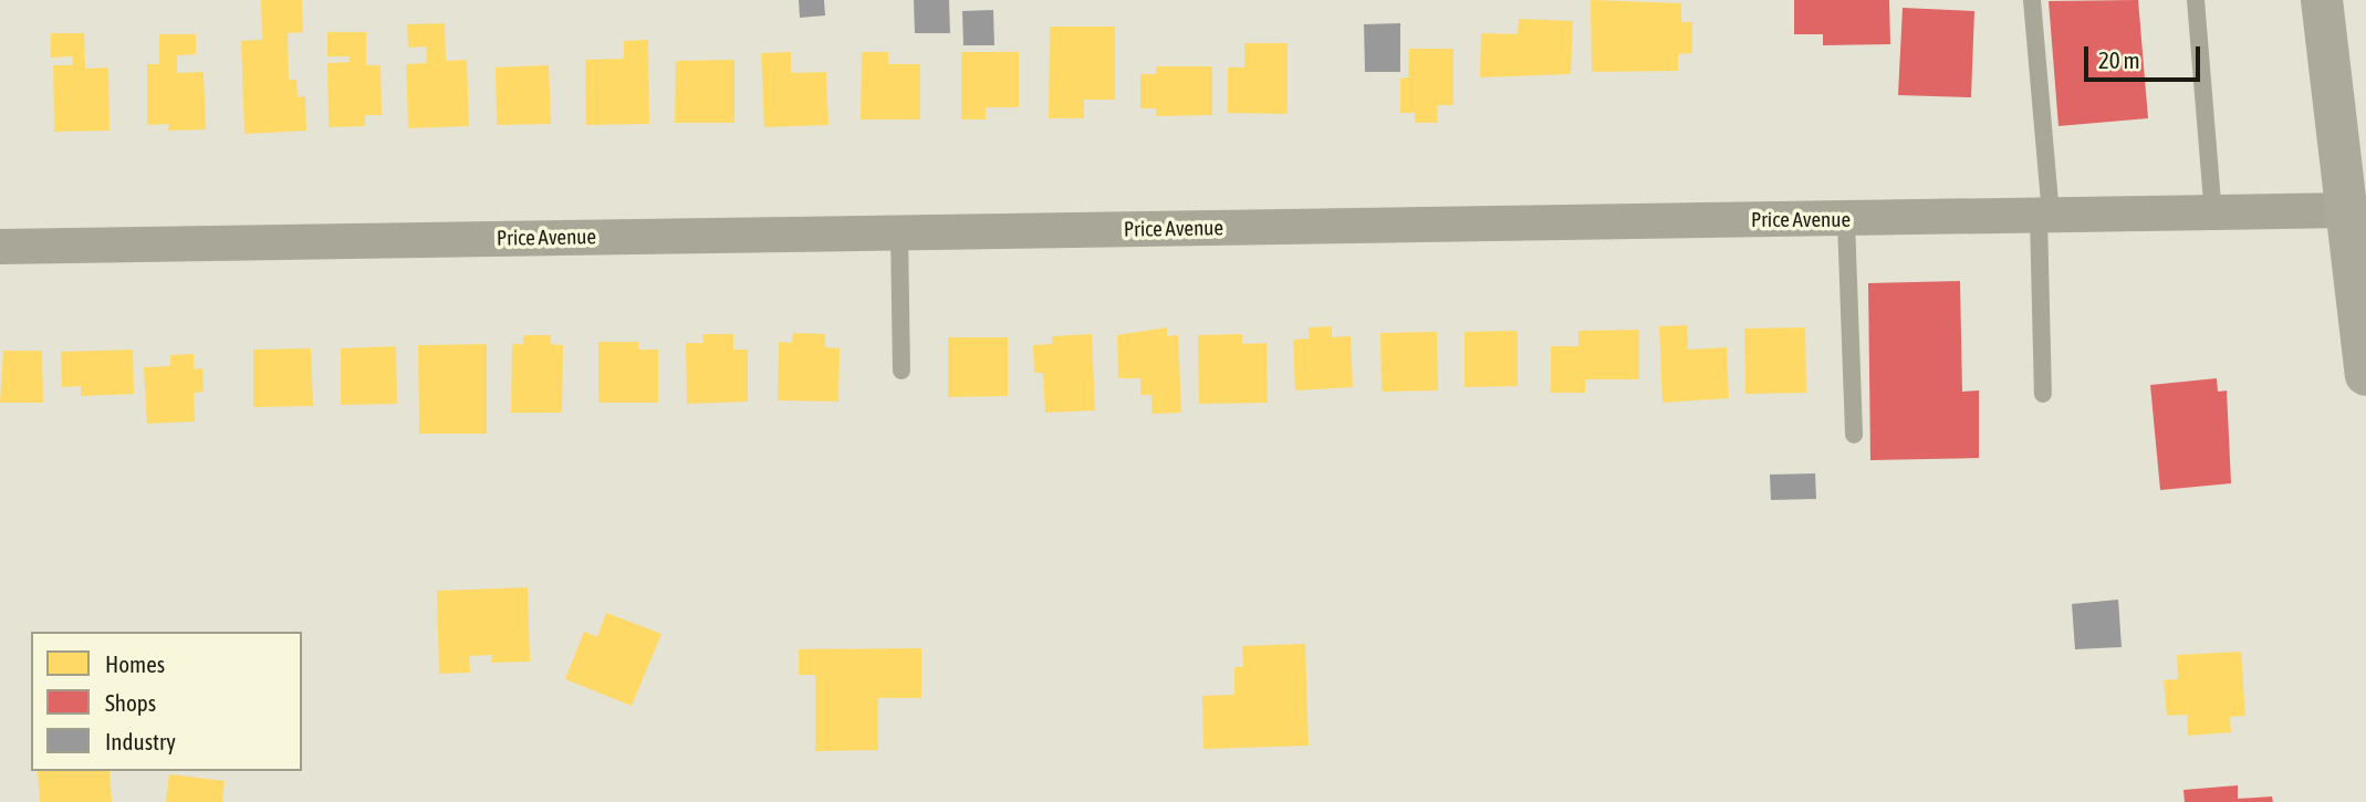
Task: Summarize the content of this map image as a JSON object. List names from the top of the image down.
{
  "streets": {
    "street": ["Price Avenue"]
  },
  "legend": ["Homes", "Shops", "Industry"],
  "scale_bar": "20 m"
}
